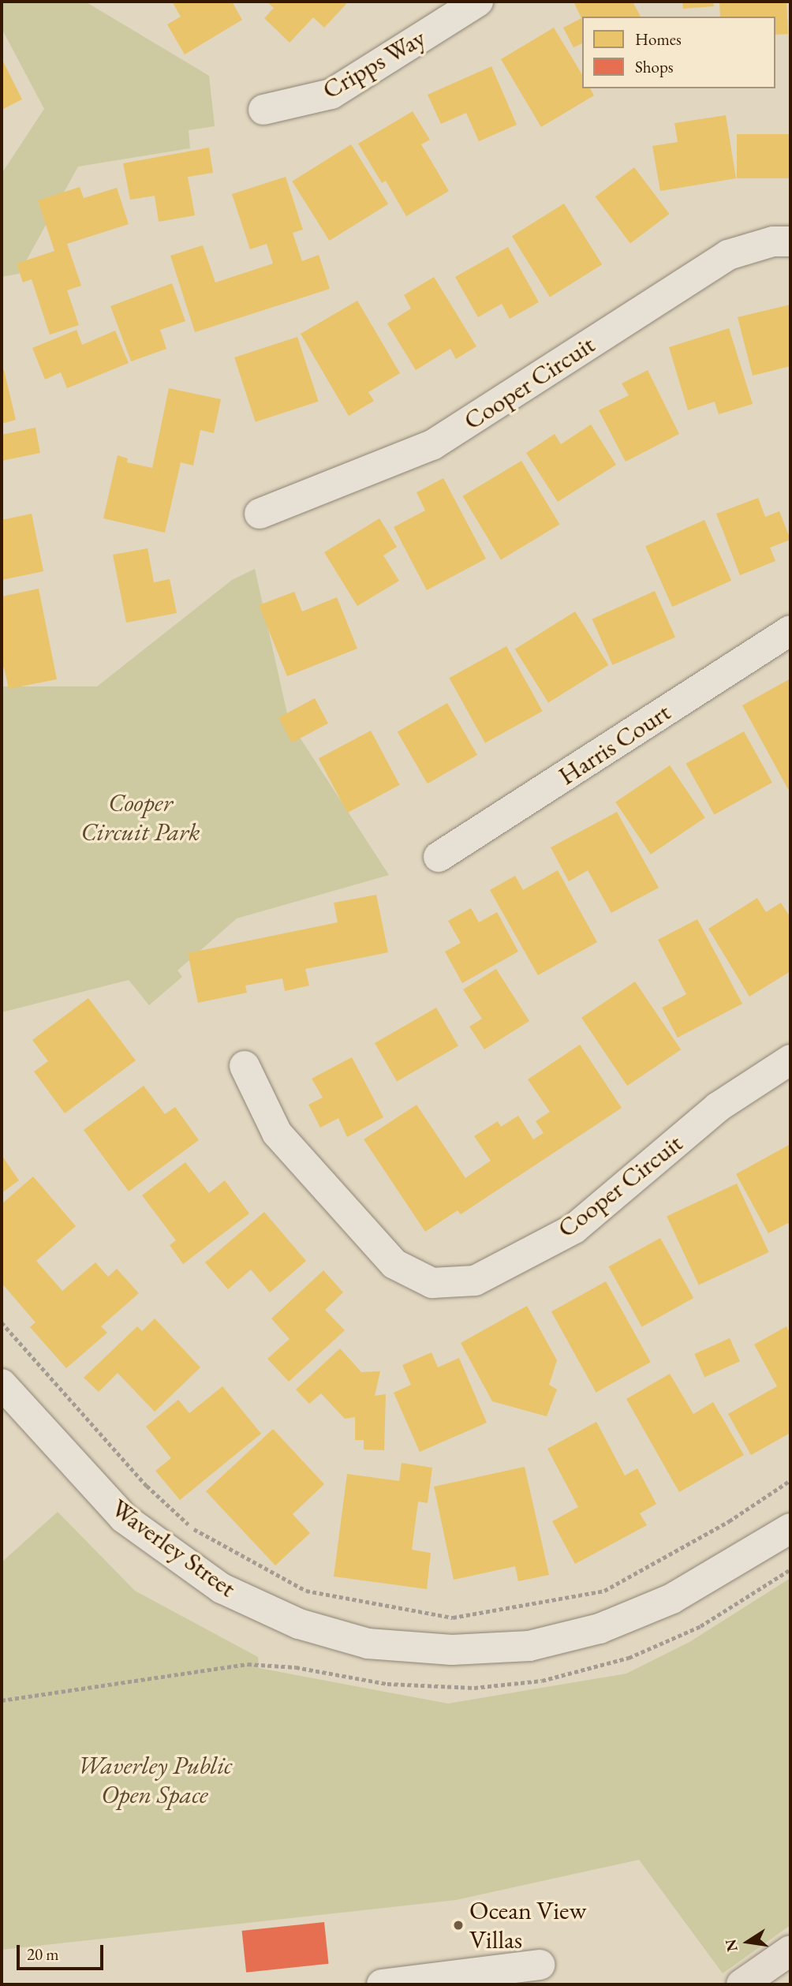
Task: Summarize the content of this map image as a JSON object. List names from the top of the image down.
{
  "streets": {
    "street": [
      "Cripps Way",
      "Cooper Circuit",
      "Harris Court",
      "Waverley Street"
    ]
  },
  "parks": ["Cooper Circuit Park", "Waverley Public Open Space"],
  "places": ["Ocean View Villas"],
  "legend": ["Homes", "Shops"],
  "scale_bar": "20 m",
  "north": "left"
}
